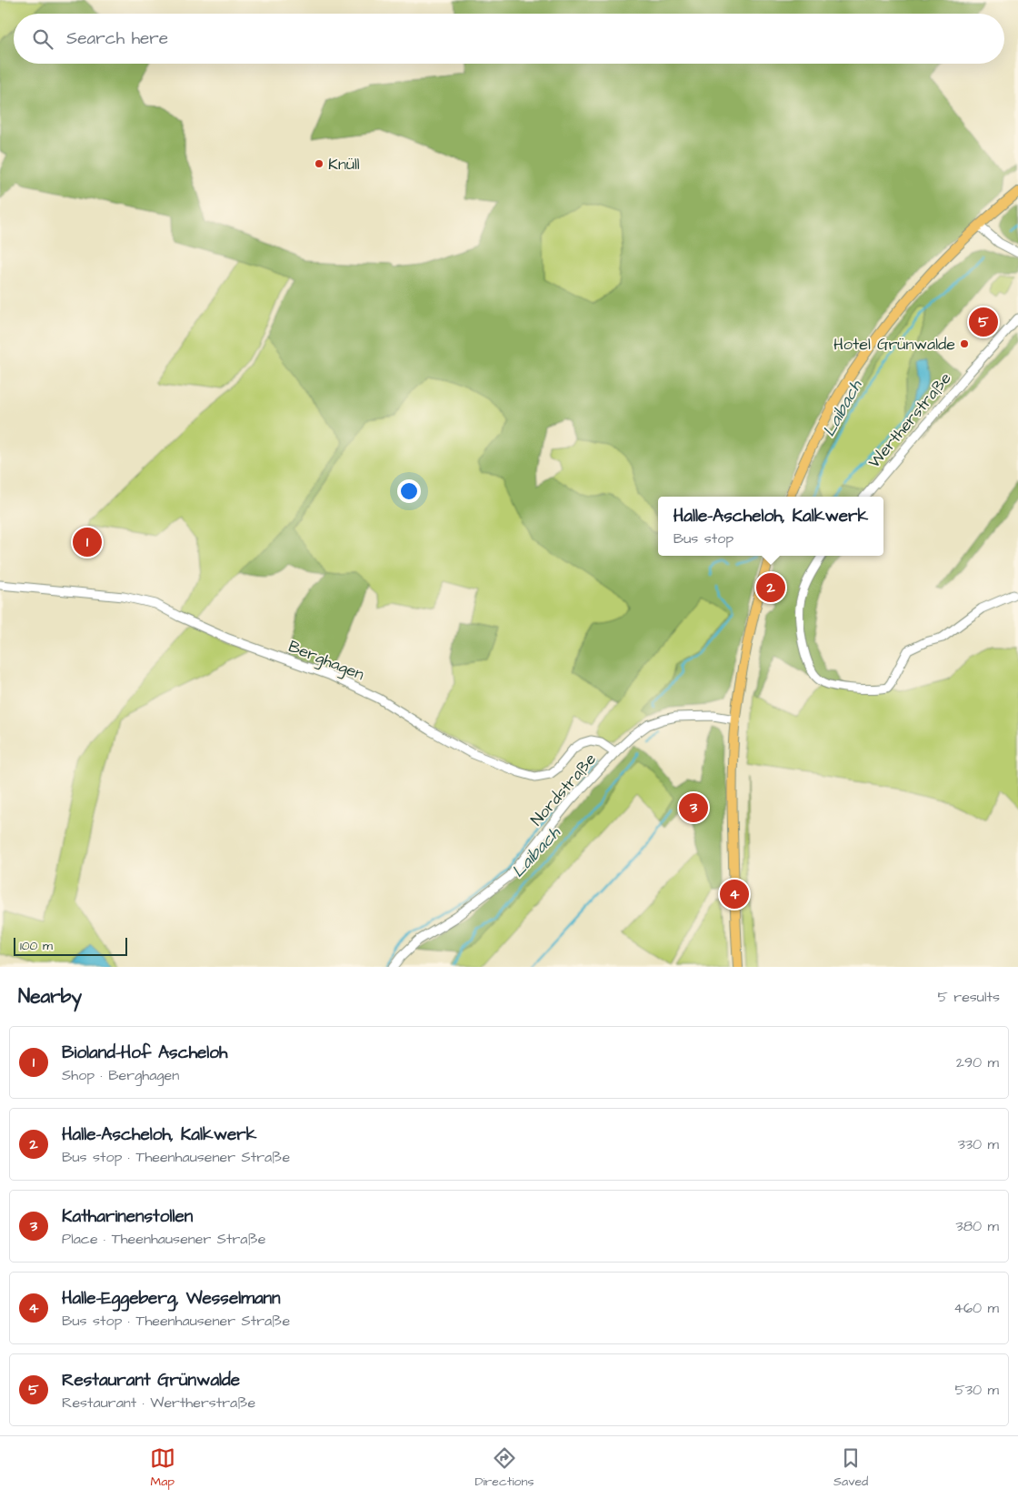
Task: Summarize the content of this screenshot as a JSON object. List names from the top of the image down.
{
  "streets": {
    "street": ["Wertherstraße", "Berghagen", "Nordstraße"]
  },
  "crossings": [
    ["Berghagen", "Nordstraße"]
  ],
  "water": ["Laibach"],
  "places": ["Knüll", "Hotel Grünwalde"],
  "scale_bar": "100 m",
  "page": {
    "search": "Search here",
    "pins": [
      "5",
      "1",
      "2",
      "3",
      "4"
    ],
    "popup": ["Halle-Ascheloh, Kalkwerk", "Bus stop"],
    "scale": "100 m",
    "heading": ["Nearby", "5 results"],
    "list": [
      {
        "mark": "1",
        "name": "Bioland-Hof Ascheloh",
        "note": "Shop · Berghagen",
        "value": "290 m"
      },
      {
        "mark": "2",
        "name": "Halle-Ascheloh, Kalkwerk",
        "note": "Bus stop · Theenhausener Straße",
        "value": "330 m"
      },
      {
        "mark": "3",
        "name": "Katharinenstollen",
        "note": "Place · Theenhausener Straße",
        "value": "380 m"
      },
      {
        "mark": "4",
        "name": "Halle-Eggeberg, Wesselmann",
        "note": "Bus stop · Theenhausener Straße",
        "value": "460 m"
      },
      {
        "mark": "5",
        "name": "Restaurant Grünwalde",
        "note": "Restaurant · Wertherstraße",
        "value": "530 m"
      }
    ],
    "nav": ["Map", "Directions", "Saved"]
  }
}
